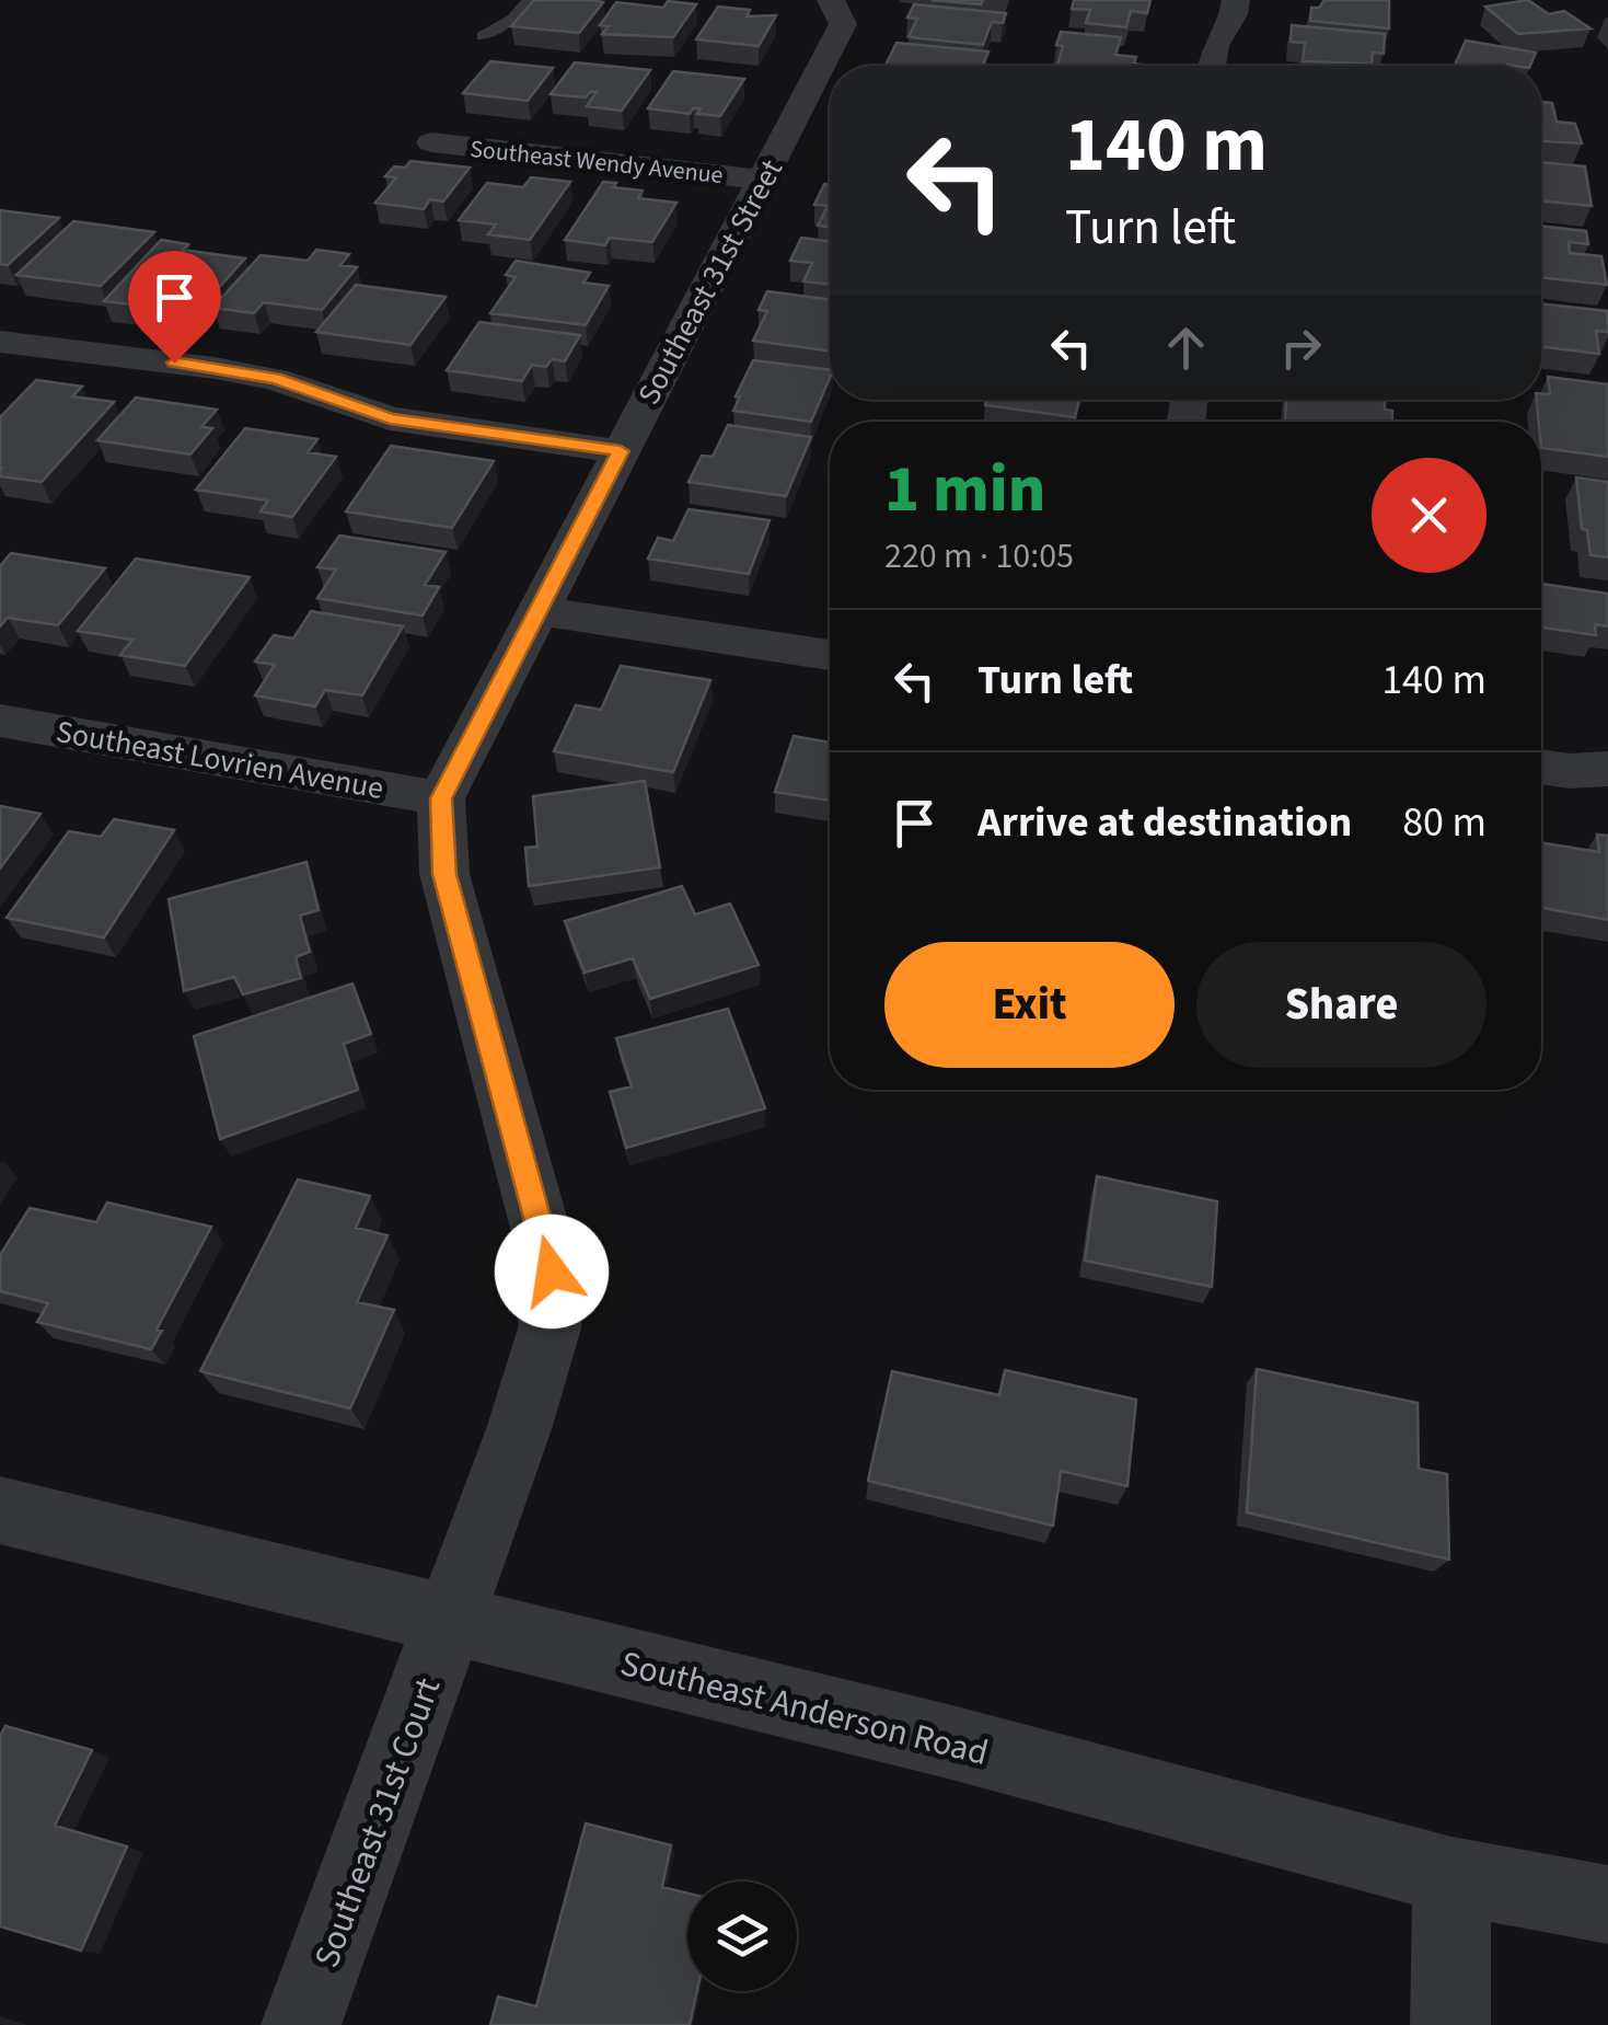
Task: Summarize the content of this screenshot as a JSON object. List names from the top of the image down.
{
  "streets": {
    "street": [
      "Southeast Wendy Avenue",
      "Southeast 31st Street",
      "Southeast Lovrien Avenue",
      "Southeast Anderson Road",
      "Southeast 31st Court"
    ]
  },
  "crossings": [
    ["Southeast Wendy Avenue", "Southeast 31st Street"],
    ["Southeast 31st Street", "Southeast Lovrien Avenue"],
    ["Southeast Anderson Road", "Southeast 31st Court"]
  ],
  "page": {
    "turn": ["140 m", "Turn left"],
    "heading": ["1 min", "220 m · 10:05"],
    "list": [
      {
        "name": "Turn left",
        "value": "140 m"
      },
      {
        "name": "Arrive at destination",
        "value": "80 m"
      }
    ],
    "buttons": ["Exit", "Share"]
  }
}
